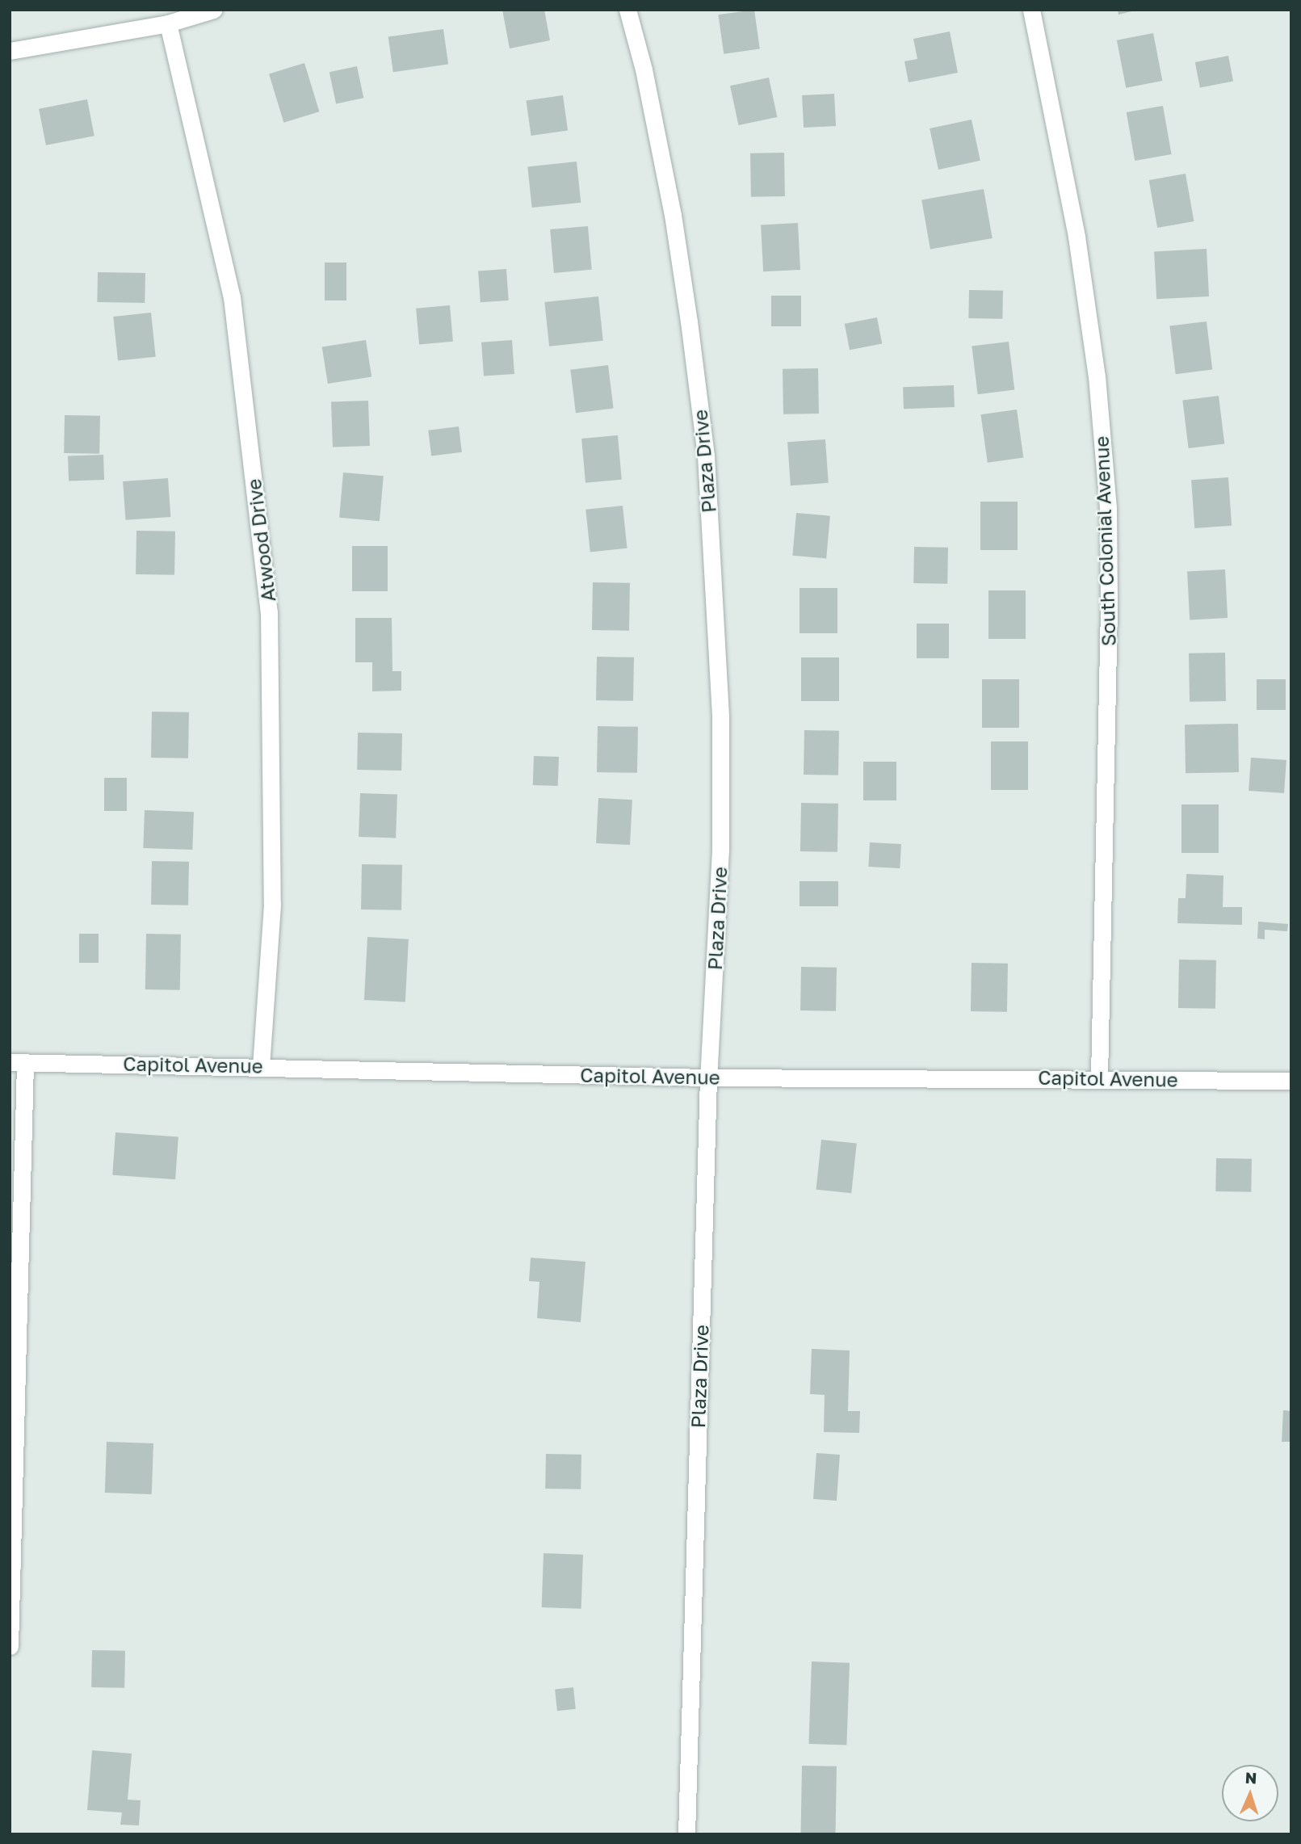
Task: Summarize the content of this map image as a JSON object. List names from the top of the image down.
{
  "streets": {
    "street": [
      "Plaza Drive",
      "Atwood Drive",
      "South Colonial Avenue",
      "Capitol Avenue"
    ]
  },
  "crossings": [
    ["Plaza Drive", "Capitol Avenue"],
    ["Atwood Drive", "Capitol Avenue"],
    ["South Colonial Avenue", "Capitol Avenue"]
  ],
  "north": "top"
}
